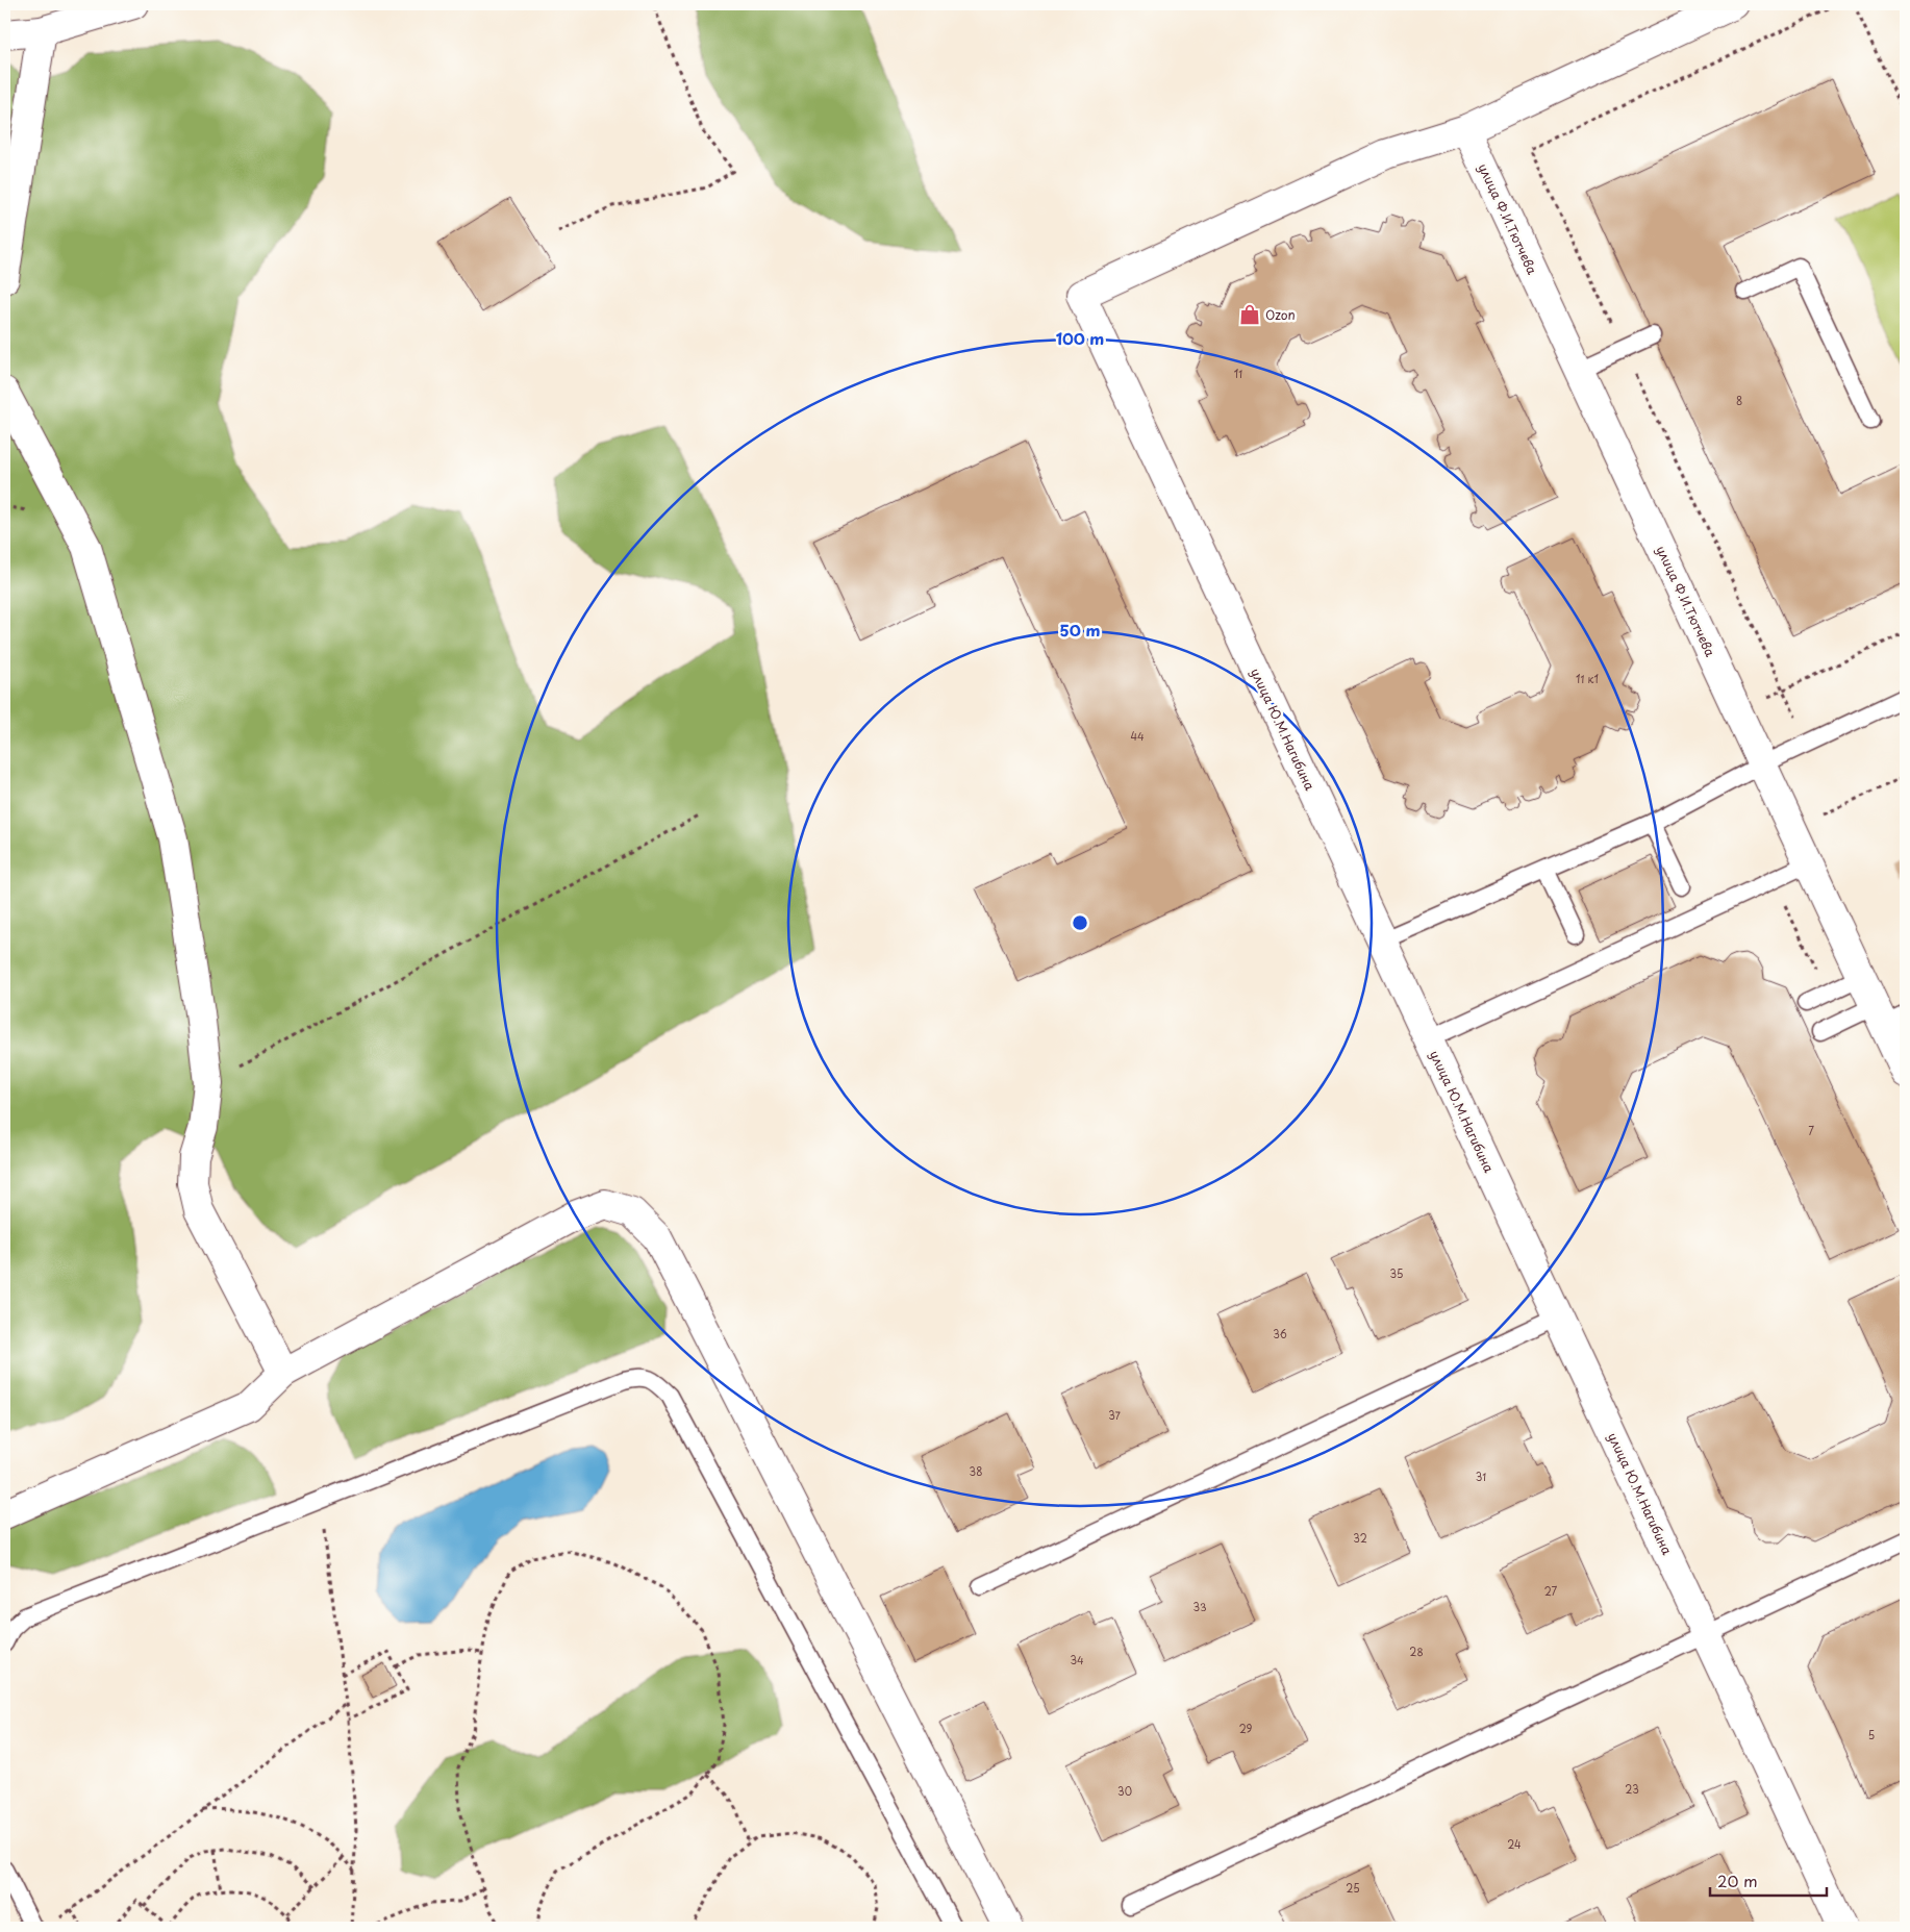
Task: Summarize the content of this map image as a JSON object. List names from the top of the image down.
{
  "streets": {
    "street": ["улица Ф.И.Тютчева", "улица Ю.М.Нагибина"]
  },
  "crossings": [
    ["улица Ф.И.Тютчева", "улица Ю.М.Нагибина"]
  ],
  "places": {
    "shop": ["Ozon"]
  },
  "house_numbers": [
    "11",
    "8",
    "11 к1",
    "44",
    "7",
    "35",
    "36",
    "37",
    "38",
    "31",
    "32",
    "27",
    "33",
    "28",
    "34",
    "29",
    "5",
    "23",
    "30",
    "24",
    "25"
  ],
  "scale_bar": "20 m",
  "rings": ["100 m", "50 m"]
}
